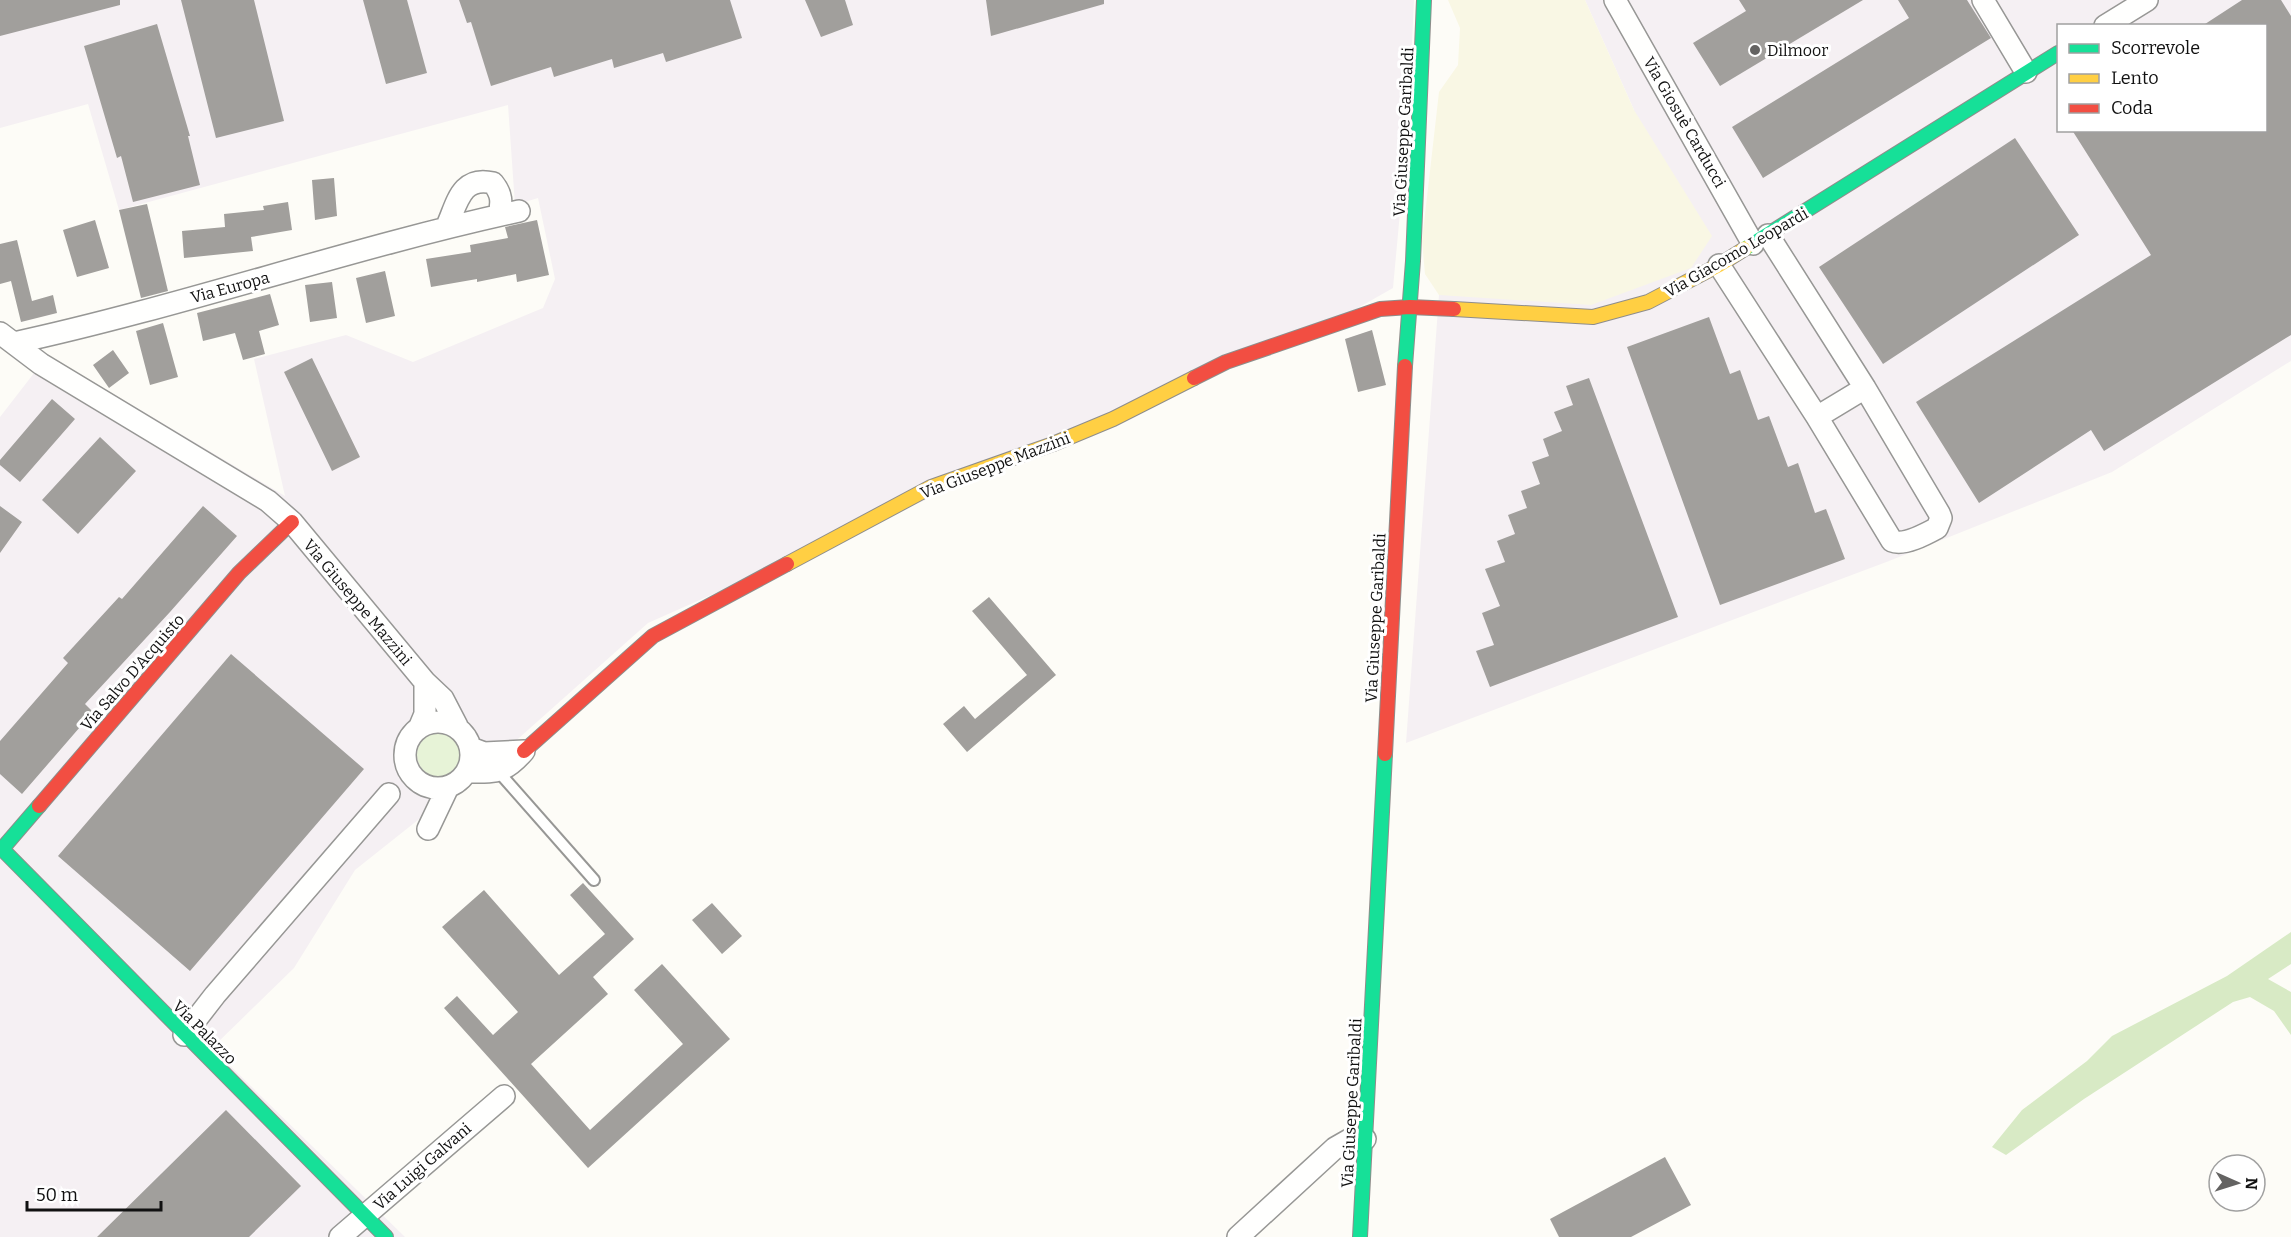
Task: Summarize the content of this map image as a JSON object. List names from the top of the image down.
{
  "streets": {
    "street": [
      "Via Giosuè Carducci",
      "Via Giuseppe Garibaldi",
      "Via Giacomo Leopardi",
      "Via Europa",
      "Via Giuseppe Mazzini",
      "Via Salvo D'Acquisto",
      "Via Palazzo",
      "Via Luigi Galvani"
    ]
  },
  "crossings": [
    ["Via Giosuè Carducci", "Via Giacomo Leopardi"],
    ["Via Giuseppe Garibaldi", "Via Giacomo Leopardi"],
    ["Via Giuseppe Garibaldi", "Via Giuseppe Mazzini"],
    ["Via Giacomo Leopardi", "Via Giuseppe Mazzini"],
    ["Via Europa", "Via Giuseppe Mazzini"],
    ["Via Giuseppe Mazzini", "Via Salvo D'Acquisto"],
    ["Via Salvo D'Acquisto", "Via Palazzo"],
    ["Via Palazzo", "Via Luigi Galvani"]
  ],
  "places": ["Dilmoor"],
  "legend": ["Scorrevole", "Lento", "Coda"],
  "scale_bar": "50 m",
  "north": "right"
}
